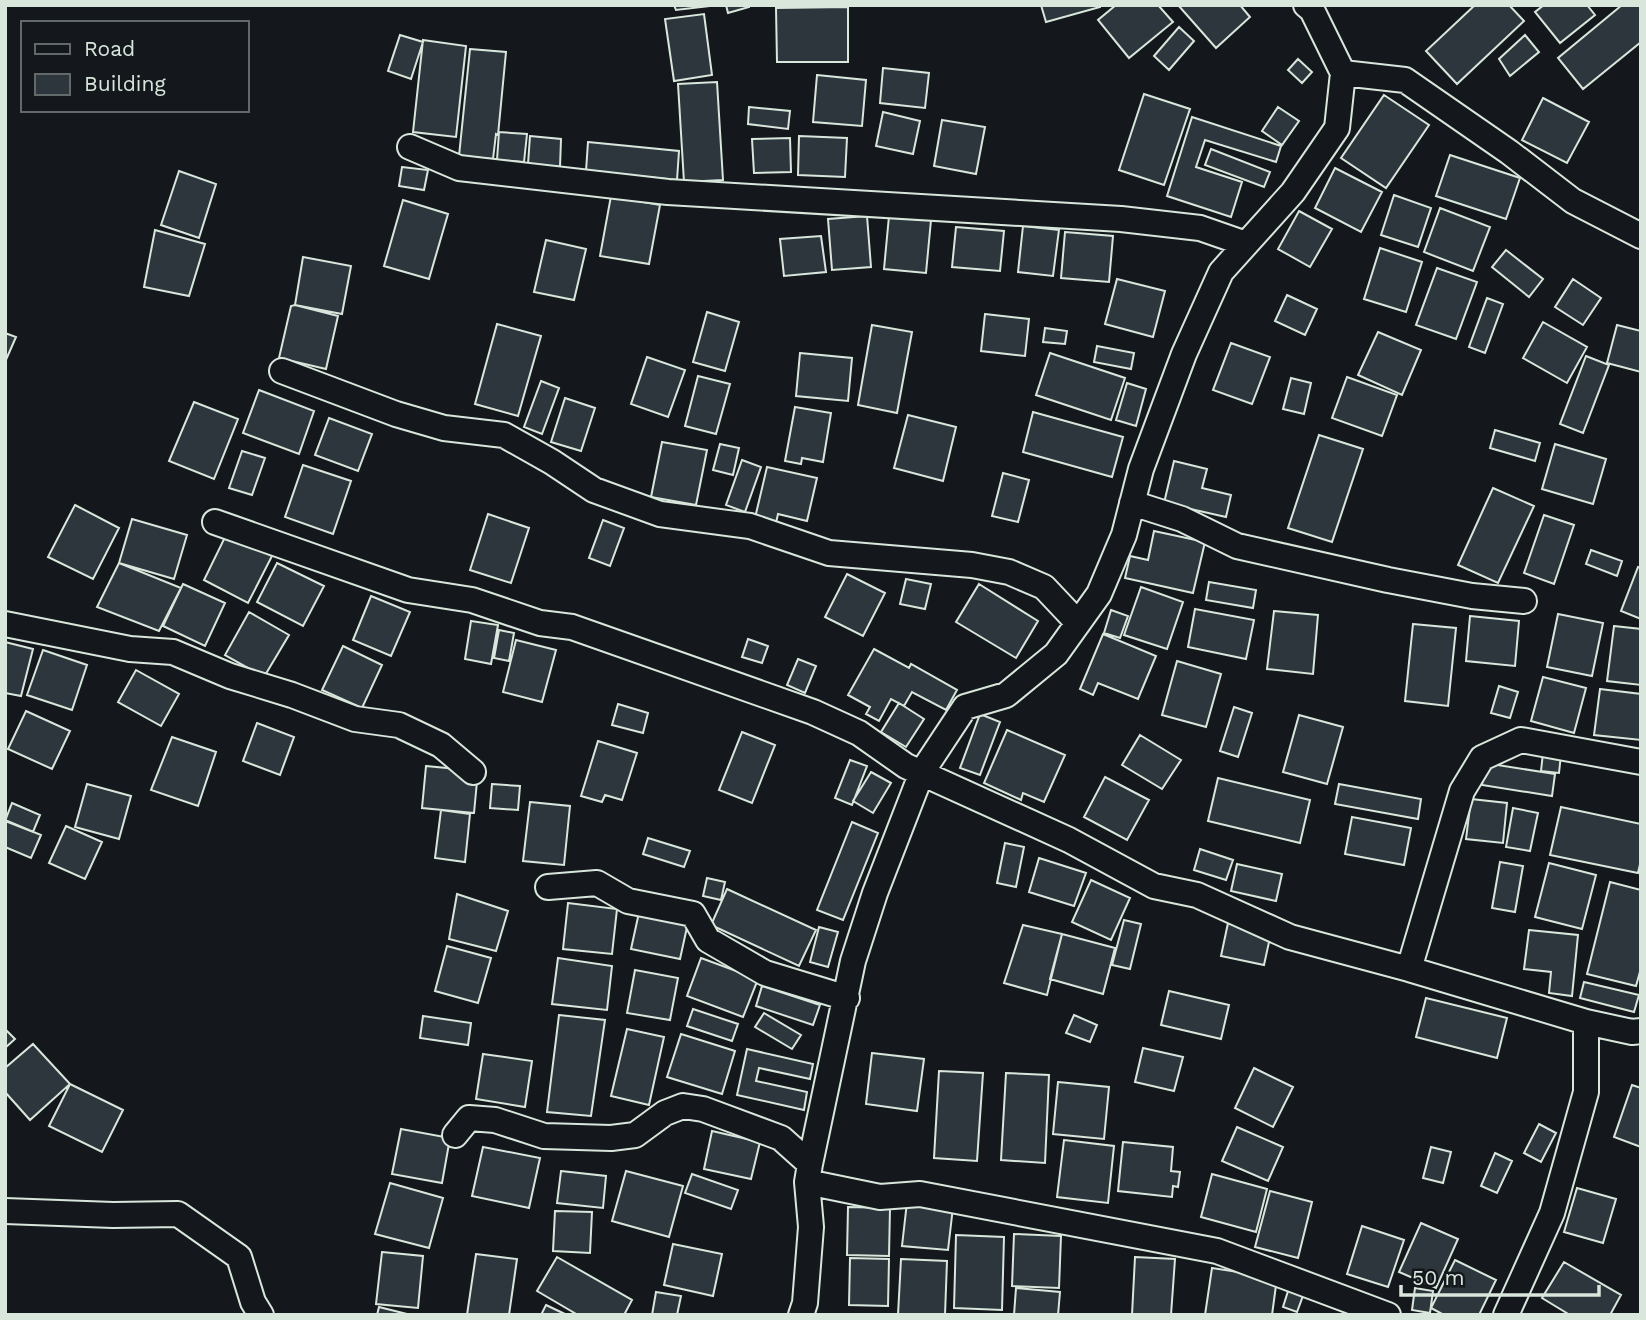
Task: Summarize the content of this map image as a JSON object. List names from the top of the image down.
{
  "legend": ["Road", "Building"],
  "scale_bar": "50 m"
}
